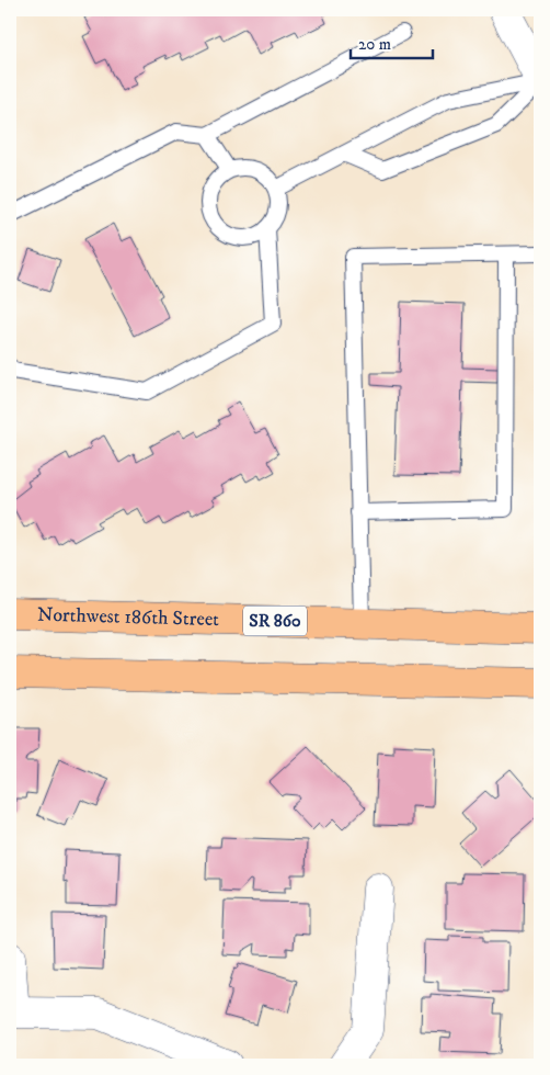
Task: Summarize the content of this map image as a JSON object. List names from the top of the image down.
{
  "streets": {
    "main road": ["Northwest 186th Street", "SR 860"]
  },
  "scale_bar": "20 m"
}
